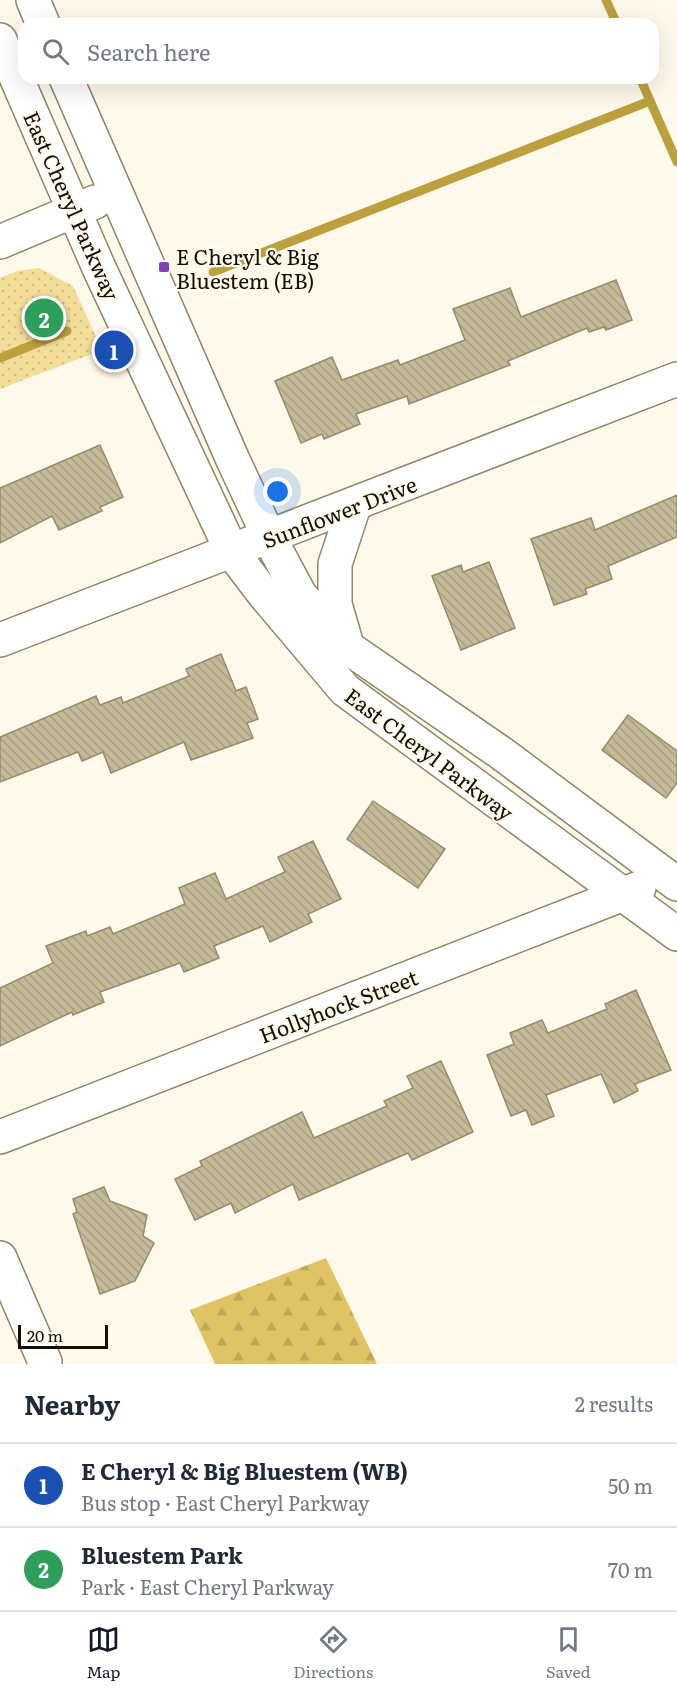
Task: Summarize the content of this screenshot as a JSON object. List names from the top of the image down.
{
  "streets": {
    "street": ["East Cheryl Parkway", "Sunflower Drive", "Hollyhock Street"]
  },
  "crossings": [
    ["East Cheryl Parkway", "Sunflower Drive"],
    ["East Cheryl Parkway", "Hollyhock Street"]
  ],
  "places": {
    "transit": ["E Cheryl & Big Bluestem (EB)"]
  },
  "scale_bar": "20 m",
  "page": {
    "search": "Search here",
    "pins": ["2", "1"],
    "scale": "20 m",
    "heading": ["Nearby", "2 results"],
    "list": [
      {
        "mark": "1",
        "name": "E Cheryl & Big Bluestem (WB)",
        "note": "Bus stop · East Cheryl Parkway",
        "value": "50 m"
      },
      {
        "mark": "2",
        "name": "Bluestem Park",
        "note": "Park · East Cheryl Parkway",
        "value": "70 m"
      }
    ],
    "nav": ["Map", "Directions", "Saved"]
  }
}
